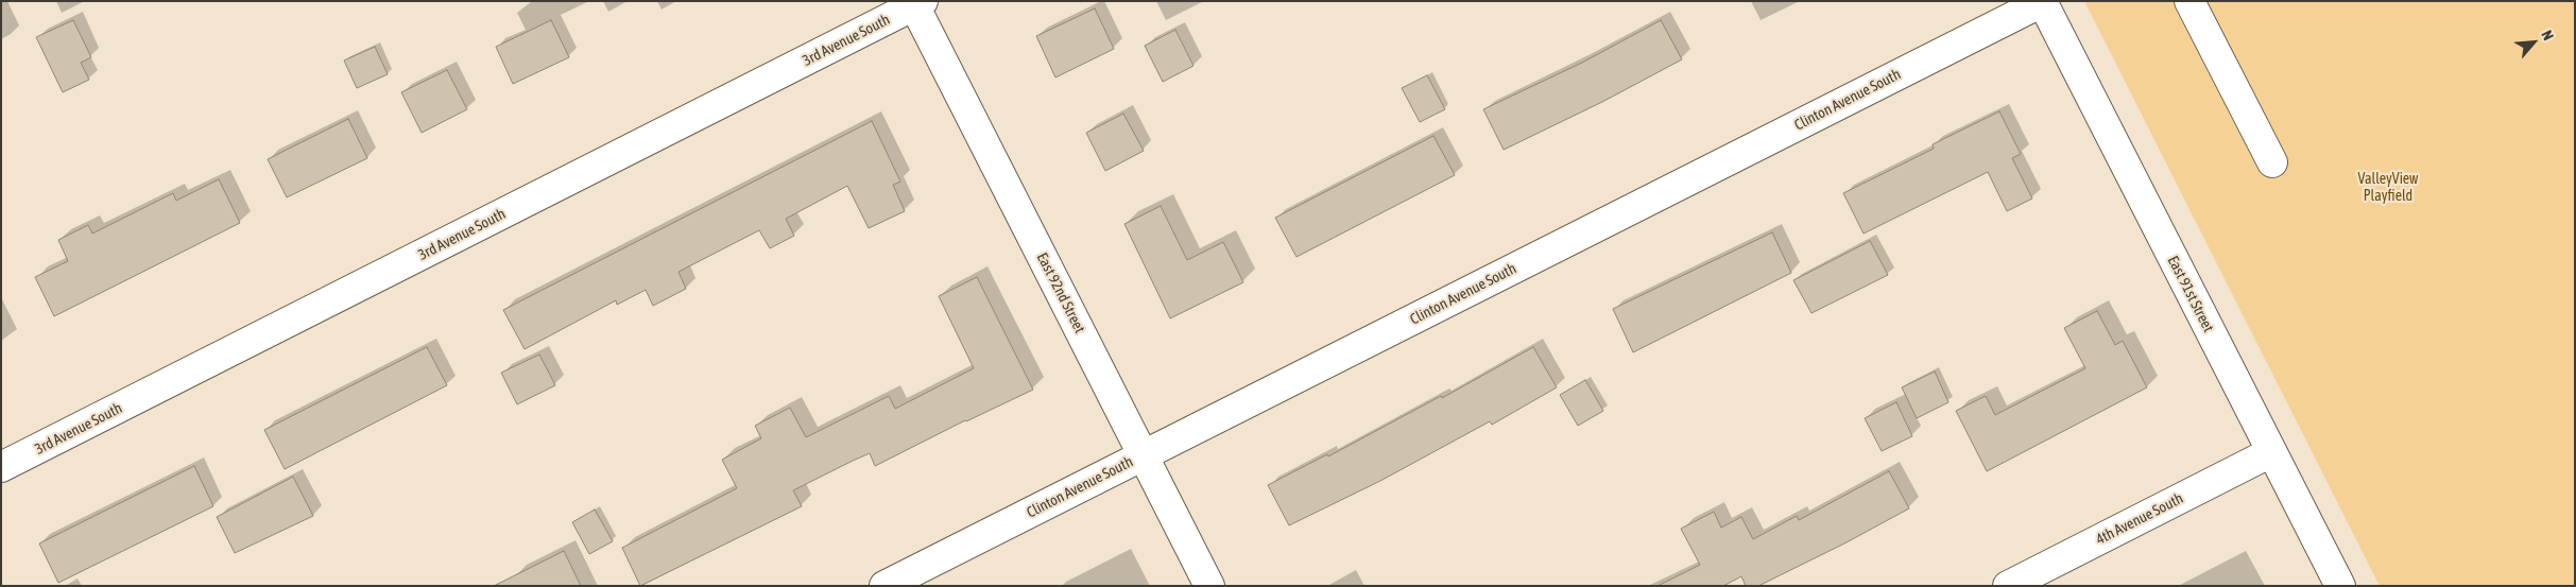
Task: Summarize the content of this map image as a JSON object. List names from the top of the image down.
{
  "streets": {
    "street": [
      "3rd Avenue South",
      "Clinton Avenue South",
      "East 92nd Street",
      "East 91st Street",
      "4th Avenue South"
    ]
  },
  "crossings": [
    ["3rd Avenue South", "East 92nd Street"],
    ["Clinton Avenue South", "East 92nd Street"],
    ["Clinton Avenue South", "East 91st Street"],
    ["East 91st Street", "4th Avenue South"]
  ],
  "parks": ["ValleyView Playfield"],
  "north": "top right"
}
